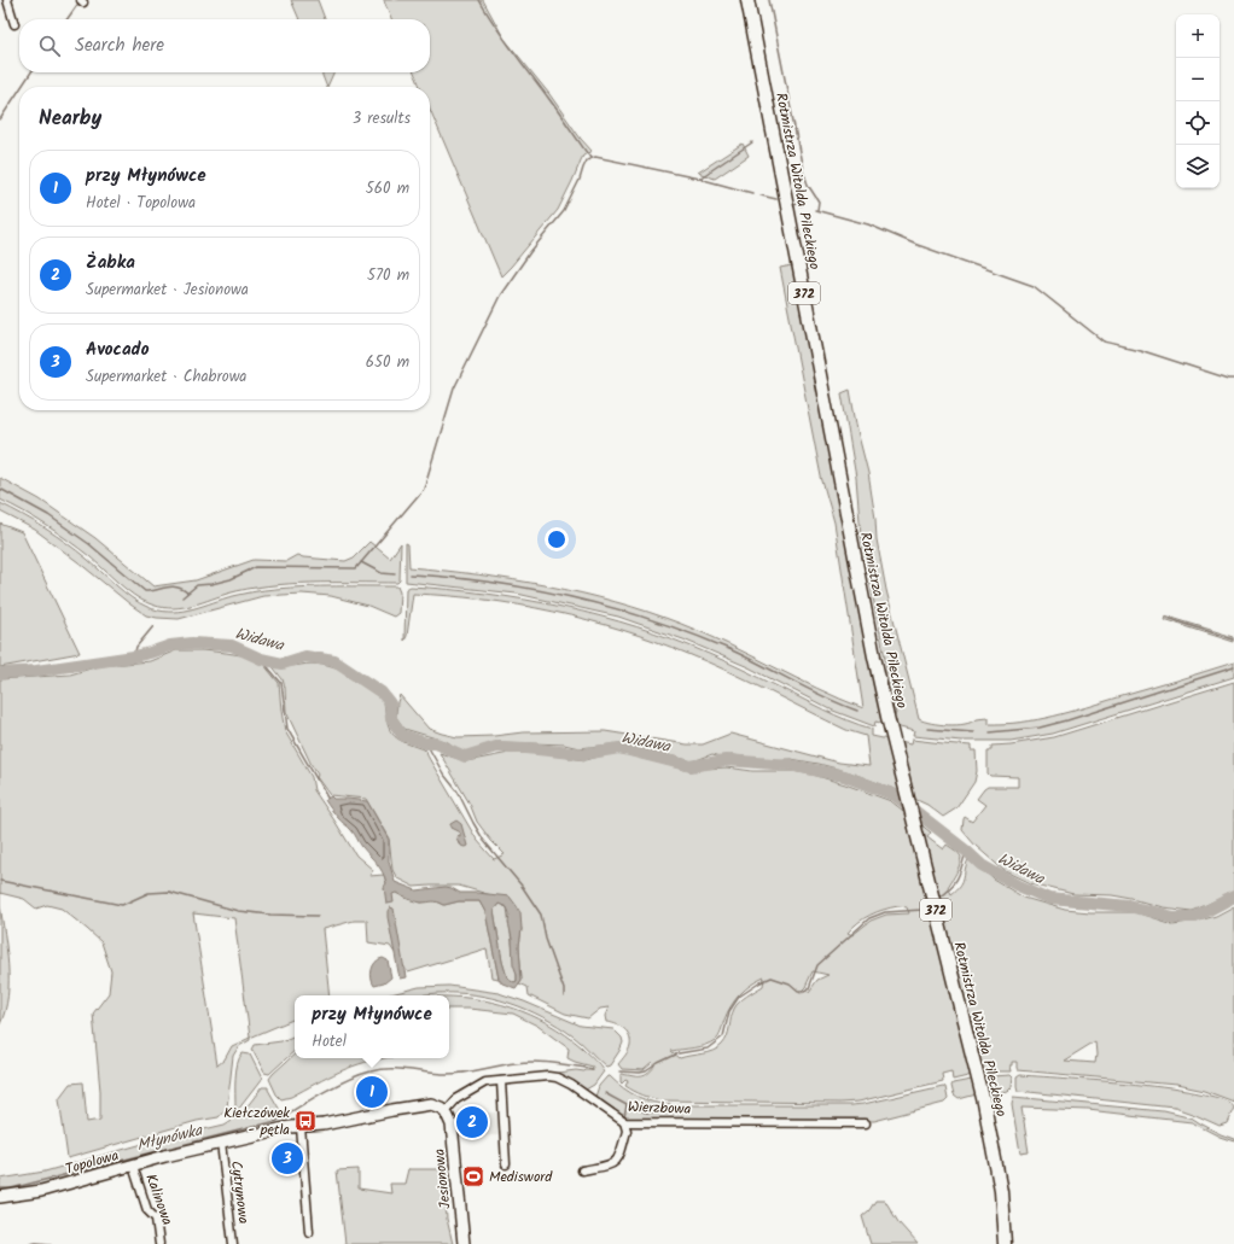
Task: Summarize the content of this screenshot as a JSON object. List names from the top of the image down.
{
  "streets": {
    "main road": ["Rotmistrza Witolda Pileckiego", "372"],
    "street": [
      "Wierzbowa",
      "Topolowa",
      "Jesionowa",
      "Cytrynowa",
      "Kalinowa"
    ]
  },
  "crossings": [
    ["Wierzbowa", "Topolowa"],
    ["Wierzbowa", "Jesionowa"],
    ["Topolowa", "Jesionowa"],
    ["Topolowa", "Cytrynowa"],
    ["Topolowa", "Kalinowa"]
  ],
  "water": ["Widawa", "Młynówka"],
  "places": {
    "bus stop": ["Kiełczówek - pętla"],
    "sports": ["Medisword"]
  },
  "page": {
    "map_buttons": ["+", "−"],
    "search": "Search here",
    "heading": ["Nearby", "3 results"],
    "list": [
      {
        "mark": "1",
        "name": "przy Młynówce",
        "note": "Hotel · Topolowa",
        "value": "560 m"
      },
      {
        "mark": "2",
        "name": "Żabka",
        "note": "Supermarket · Jesionowa",
        "value": "570 m"
      },
      {
        "mark": "3",
        "name": "Avocado",
        "note": "Supermarket · Chabrowa",
        "value": "650 m"
      }
    ],
    "popup": ["przy Młynówce", "Hotel"],
    "pins": ["1", "2", "3"]
  }
}
